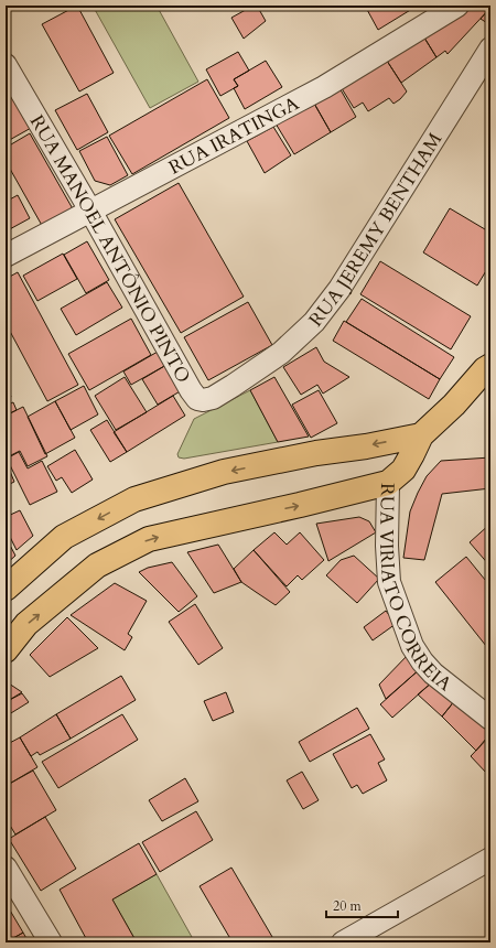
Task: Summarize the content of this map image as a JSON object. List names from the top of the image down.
{
  "streets": {
    "main road": ["RUA VIRIATO CORREIA"],
    "street": ["RUA IRATINGA", "RUA JEREMY BENTHAM", "RUA MANOEL ANTÔNIO PINTO"]
  },
  "crossings": [
    ["RUA IRATINGA", "RUA MANOEL ANTÔNIO PINTO"],
    ["RUA JEREMY BENTHAM", "RUA MANOEL ANTÔNIO PINTO"]
  ],
  "scale_bar": "20 m"
}
